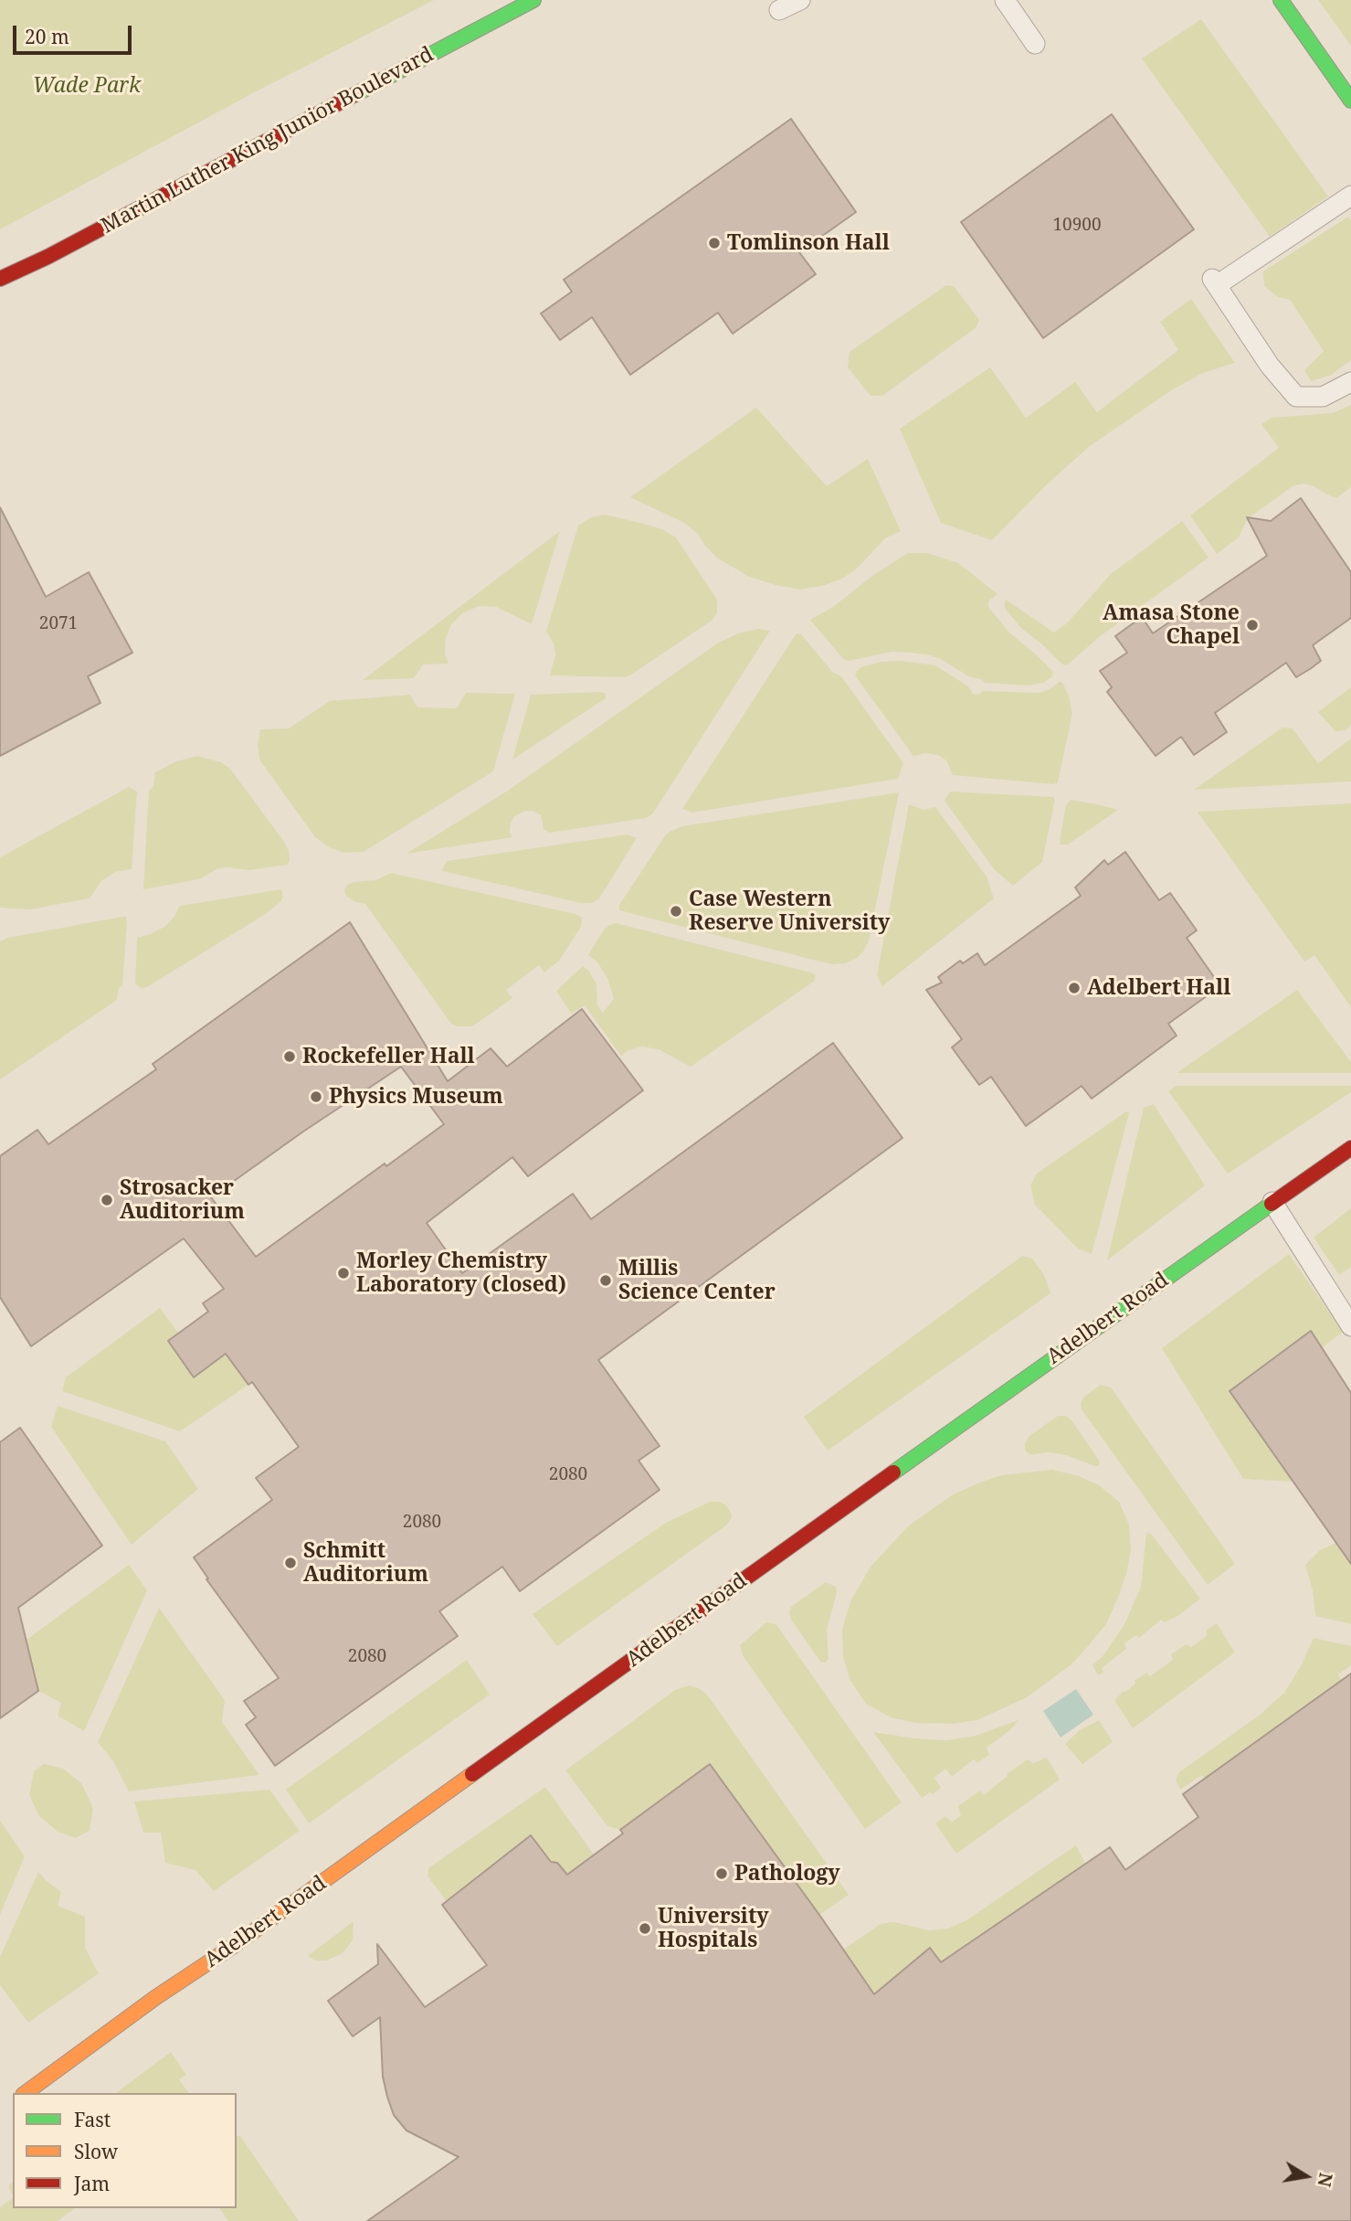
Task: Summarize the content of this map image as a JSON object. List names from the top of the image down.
{
  "streets": {
    "street": ["Martin Luther King Junior Boulevard", "Adelbert Road"]
  },
  "parks": ["Wade Park"],
  "places": [
    "Tomlinson Hall",
    "Amasa Stone Chapel",
    "Case Western Reserve University",
    "Adelbert Hall",
    "Rockefeller Hall",
    "Physics Museum",
    "Strosacker Auditorium",
    "Morley Chemistry Laboratory (closed)",
    "Millis Science Center",
    "Schmitt Auditorium",
    "Pathology",
    "University Hospitals"
  ],
  "house_numbers": [
    "10900",
    "2071",
    "2080",
    "2080",
    "2080"
  ],
  "legend": ["Fast", "Slow", "Jam"],
  "scale_bar": "20 m",
  "north": "right"
}
